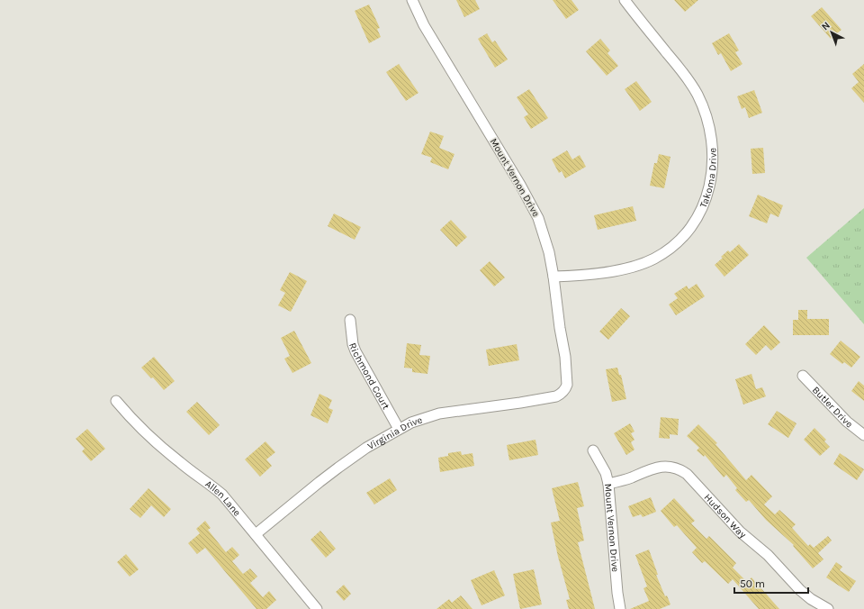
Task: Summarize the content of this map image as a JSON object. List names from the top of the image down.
{
  "streets": {
    "street": [
      "Takoma Drive",
      "Mount Vernon Drive",
      "Richmond Court",
      "Butler Drive",
      "Virginia Drive",
      "Allen Lane",
      "Hudson Way"
    ]
  },
  "crossings": [
    ["Takoma Drive", "Mount Vernon Drive"],
    ["Mount Vernon Drive", "Virginia Drive"],
    ["Mount Vernon Drive", "Hudson Way"],
    ["Richmond Court", "Virginia Drive"],
    ["Virginia Drive", "Allen Lane"]
  ],
  "scale_bar": "50 m",
  "north": "top left"
}
